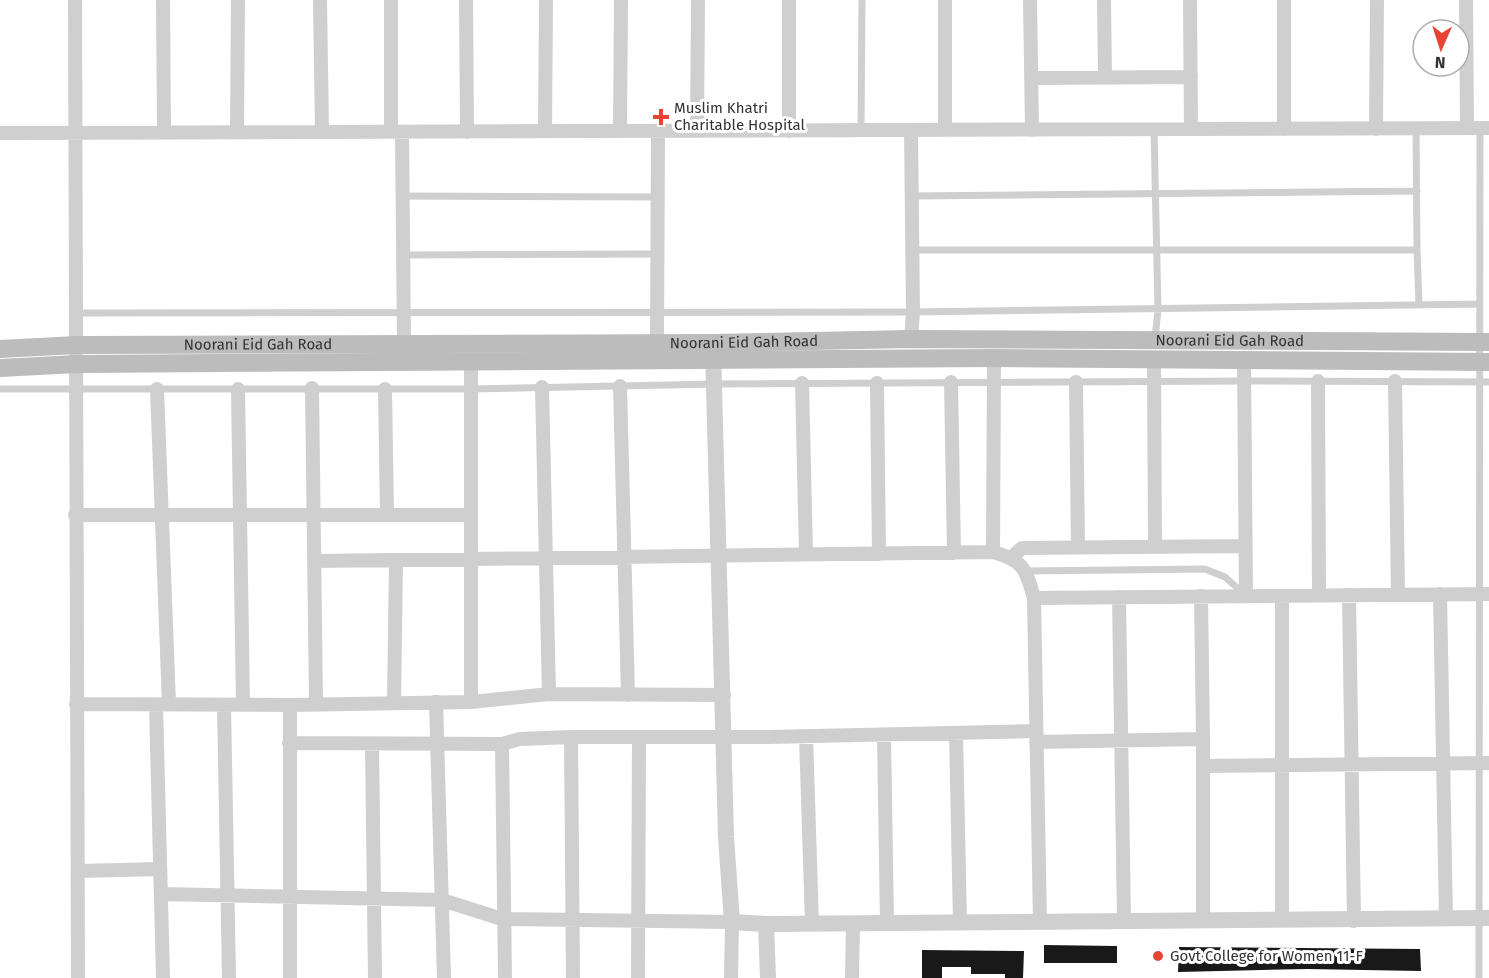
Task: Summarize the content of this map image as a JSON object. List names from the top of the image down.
{
  "streets": {
    "main road": ["Noorani Eid Gah Road"]
  },
  "places": {
    "health": ["Muslim Khatri Charitable Hospital"],
    "other": ["Govt College for Women 11-F"]
  },
  "north": "bottom"
}
